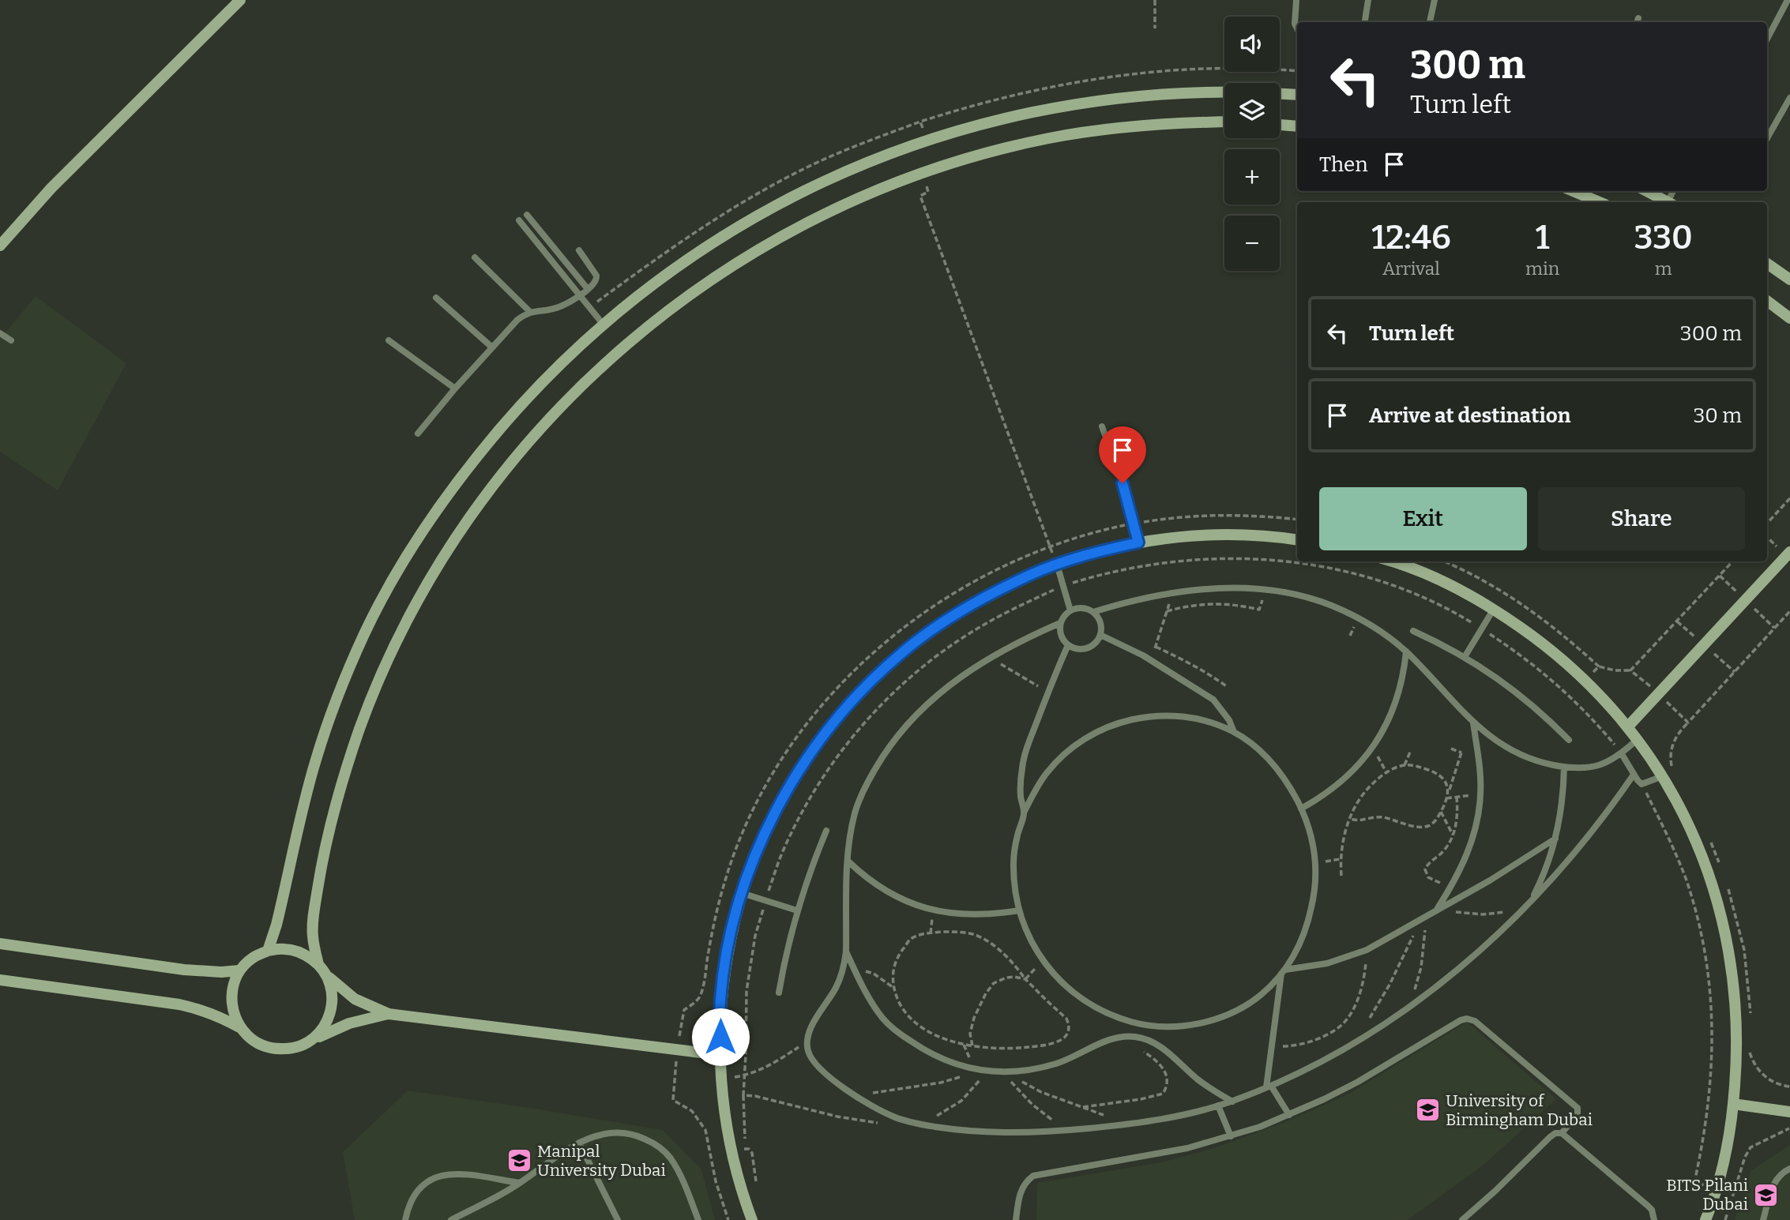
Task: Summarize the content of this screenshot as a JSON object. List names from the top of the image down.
{
  "places": {
    "school or university": ["University of Birmingham Dubai", "Manipal University Dubai", "BITS Pilani Dubai"]
  },
  "page": {
    "map_buttons": ["+", "−"],
    "turn": ["300 m", "Turn left"],
    "then": "Then",
    "eta": [
      "12:46",
      "Arrival",
      "1",
      "min",
      "330",
      "m"
    ],
    "list": [
      {
        "name": "Turn left",
        "value": "300 m"
      },
      {
        "name": "Arrive at destination",
        "value": "30 m"
      }
    ],
    "buttons": ["Exit", "Share"]
  }
}
